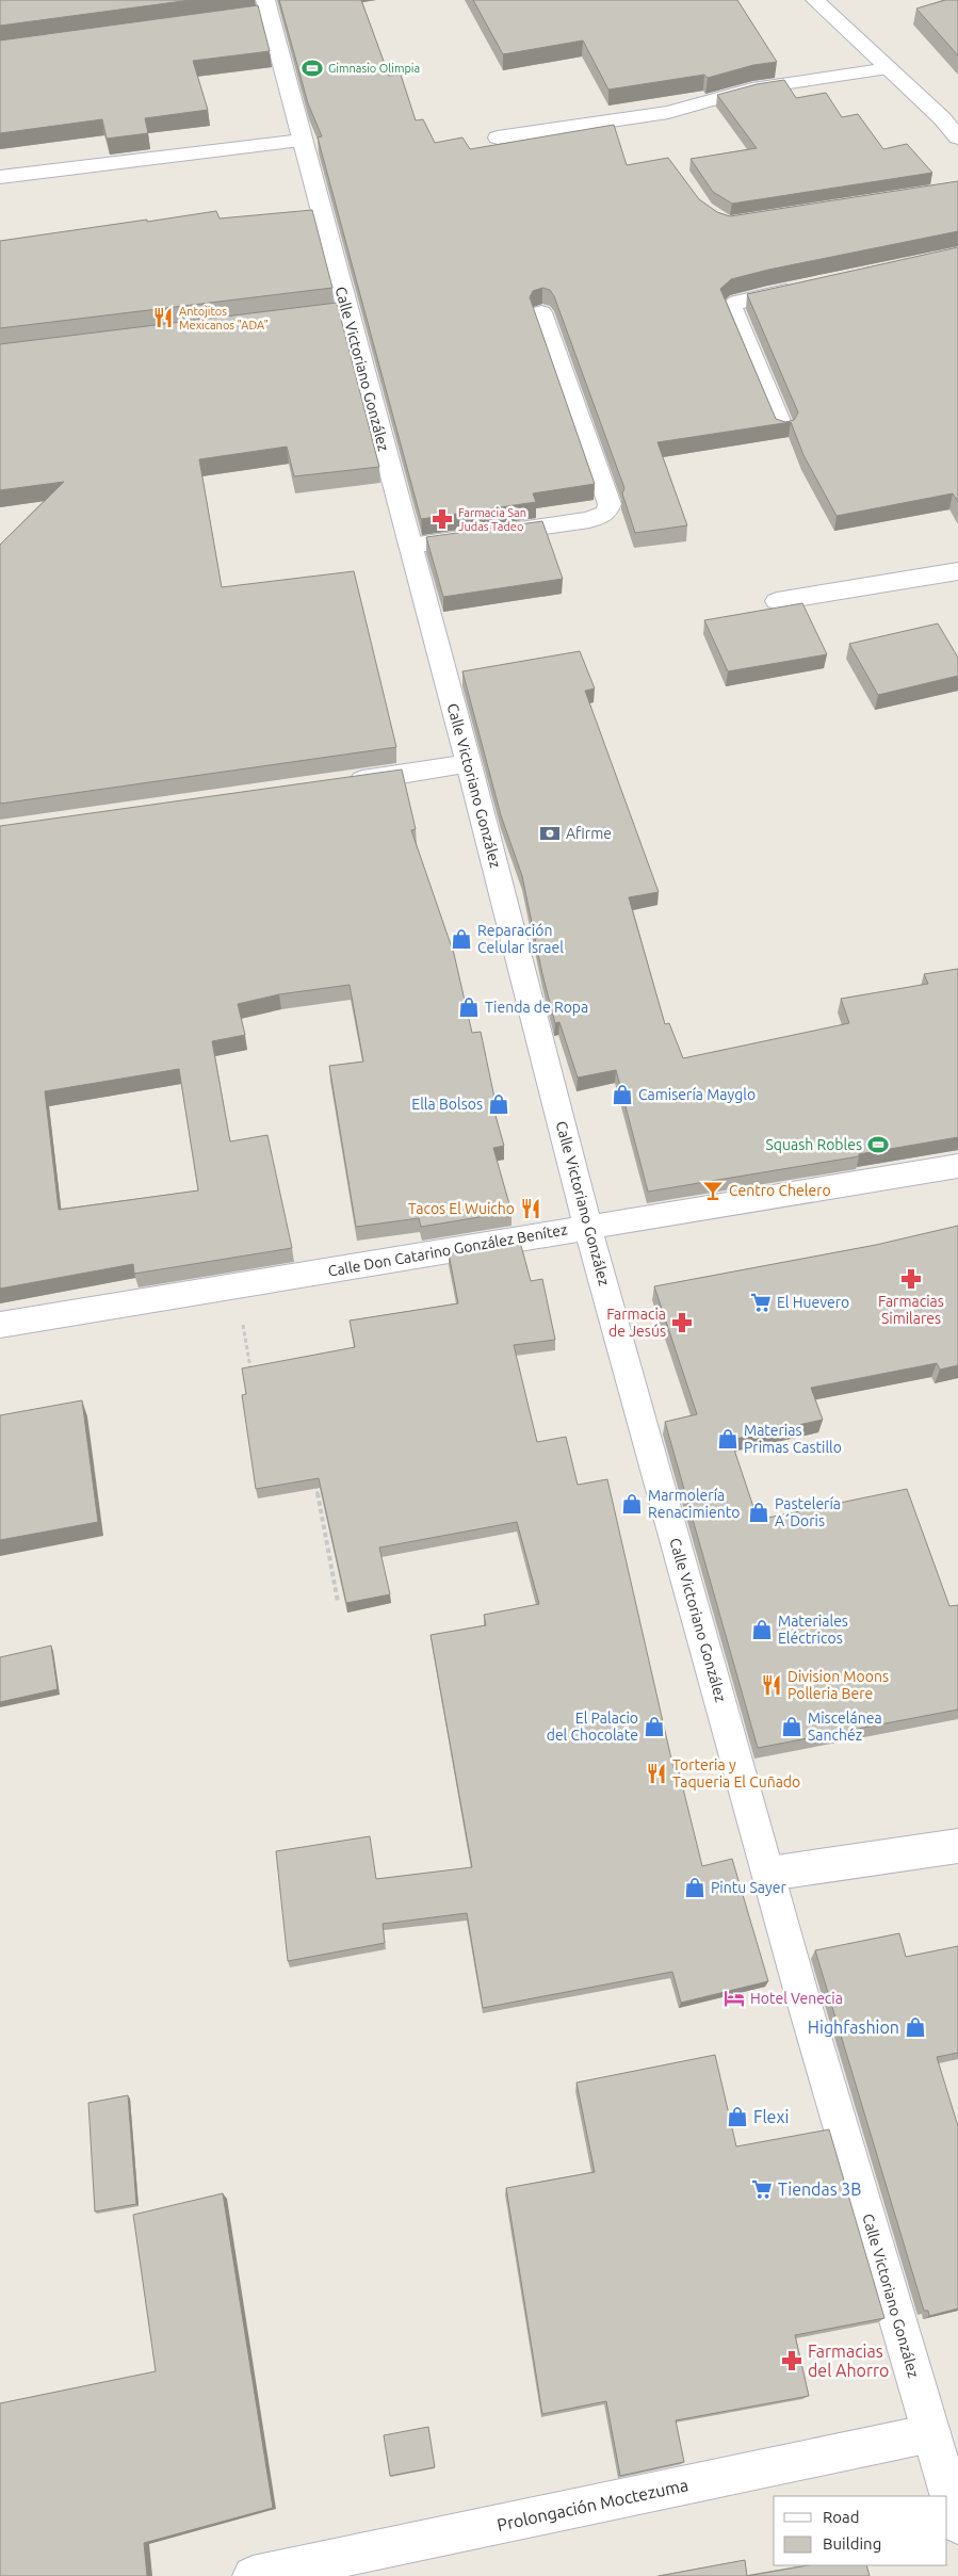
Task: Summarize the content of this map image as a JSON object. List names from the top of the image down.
{
  "streets": {
    "main road": ["Calle Victoriano González", "Calle Don Catarino González Benítez", "Prolongación Moctezuma"]
  },
  "crossings": [
    ["Calle Victoriano González", "Calle Don Catarino González Benítez"],
    ["Calle Victoriano González", "Prolongación Moctezuma"]
  ],
  "places": {
    "sports": ["Gimnasio Olimpia", "Squash Robles"],
    "restaurant": [
      "Antojitos Mexicanos \"ADA\"",
      "Tacos El Wuicho",
      "Division Moons Polleria Bere",
      "Torteria y Taqueria El Cuñado"
    ],
    "pharmacy": [
      "Farmacia San Judas Tadeo",
      "Farmacias Similares",
      "Farmacia de Jesús",
      "Farmacias del Ahorro"
    ],
    "bank": ["Afirme"],
    "shop": [
      "Reparación Celular Israel",
      "Tienda de Ropa",
      "Camisería Mayglo",
      "Ella Bolsos",
      "Materias Primas Castillo",
      "Marmolería Renacimiento",
      "Pastelería A´Doris",
      "Materiales Eléctricos",
      "El Palacio del Chocolate",
      "Miscelánea Sanchéz",
      "Pintu Sayer",
      "Highfashion",
      "Flexi"
    ],
    "bar": ["Centro Chelero"],
    "supermarket": ["El Huevero", "Tiendas 3B"],
    "hotel": ["Hotel Venecia"]
  },
  "legend": ["Road", "Building"]
}
